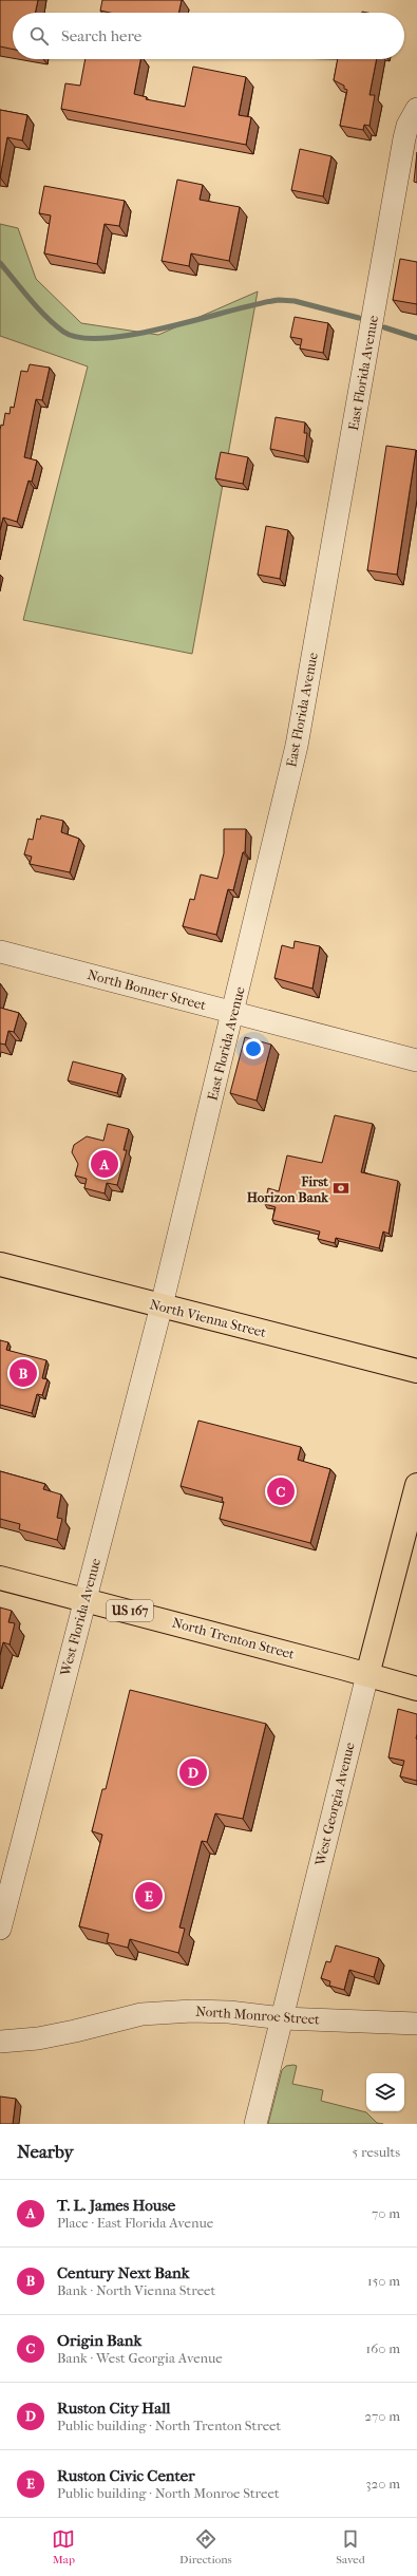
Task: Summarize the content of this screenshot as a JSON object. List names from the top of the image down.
{
  "streets": {
    "main road": [
      "North Vienna Street",
      "US 167",
      "North Trenton Street",
      "West Georgia Avenue"
    ],
    "street": [
      "East Florida Avenue",
      "North Bonner Street",
      "West Florida Avenue",
      "North Monroe Street"
    ]
  },
  "crossings": [
    ["East Florida Avenue", "North Bonner Street"],
    ["East Florida Avenue", "North Vienna Street"],
    ["East Florida Avenue", "West Florida Avenue"],
    ["North Vienna Street", "West Florida Avenue"],
    ["West Florida Avenue", "North Trenton Street"],
    ["North Trenton Street", "West Georgia Avenue"],
    ["West Georgia Avenue", "North Monroe Street"]
  ],
  "places": {
    "bank": ["First Horizon Bank"]
  },
  "page": {
    "search": "Search here",
    "pins": [
      "A",
      "B",
      "C",
      "D",
      "E"
    ],
    "heading": ["Nearby", "5 results"],
    "list": [
      {
        "mark": "A",
        "name": "T. L. James House",
        "note": "Place · East Florida Avenue",
        "value": "70 m"
      },
      {
        "mark": "B",
        "name": "Century Next Bank",
        "note": "Bank · North Vienna Street",
        "value": "150 m"
      },
      {
        "mark": "C",
        "name": "Origin Bank",
        "note": "Bank · West Georgia Avenue",
        "value": "160 m"
      },
      {
        "mark": "D",
        "name": "Ruston City Hall",
        "note": "Public building · North Trenton Street",
        "value": "270 m"
      },
      {
        "mark": "E",
        "name": "Ruston Civic Center",
        "note": "Public building · North Monroe Street",
        "value": "320 m"
      }
    ],
    "nav": ["Map", "Directions", "Saved"]
  }
}
